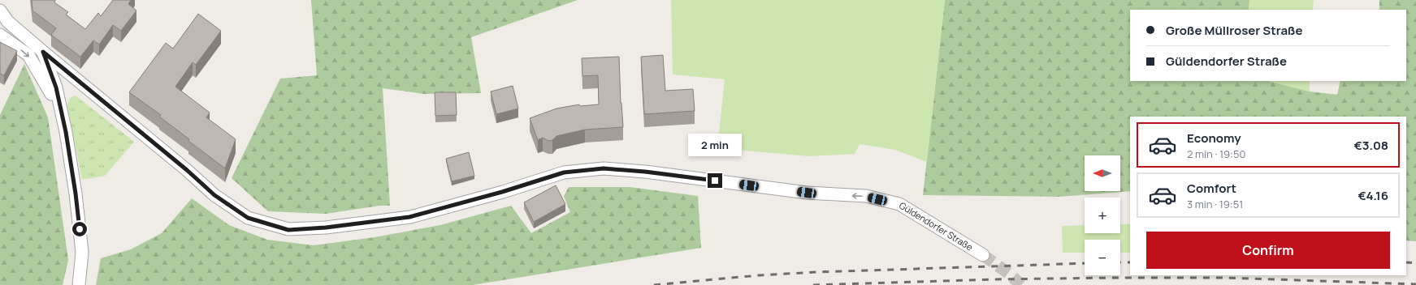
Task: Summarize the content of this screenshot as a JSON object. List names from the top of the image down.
{
  "streets": {
    "street": ["Güldendorfer Straße"]
  },
  "one_way": ["Güldendorfer Straße"],
  "north": "left",
  "page": {
    "banner": ["Große Müllroser Straße", "Güldendorfer Straße"],
    "list": [
      {
        "name": "Economy",
        "note": "2 min · 19:50",
        "value": "€3.08"
      },
      {
        "name": "Comfort",
        "note": "3 min · 19:51",
        "value": "€4.16"
      }
    ],
    "bubble": "2 min",
    "map_buttons": ["+", "−"],
    "buttons": "Confirm"
  }
}
